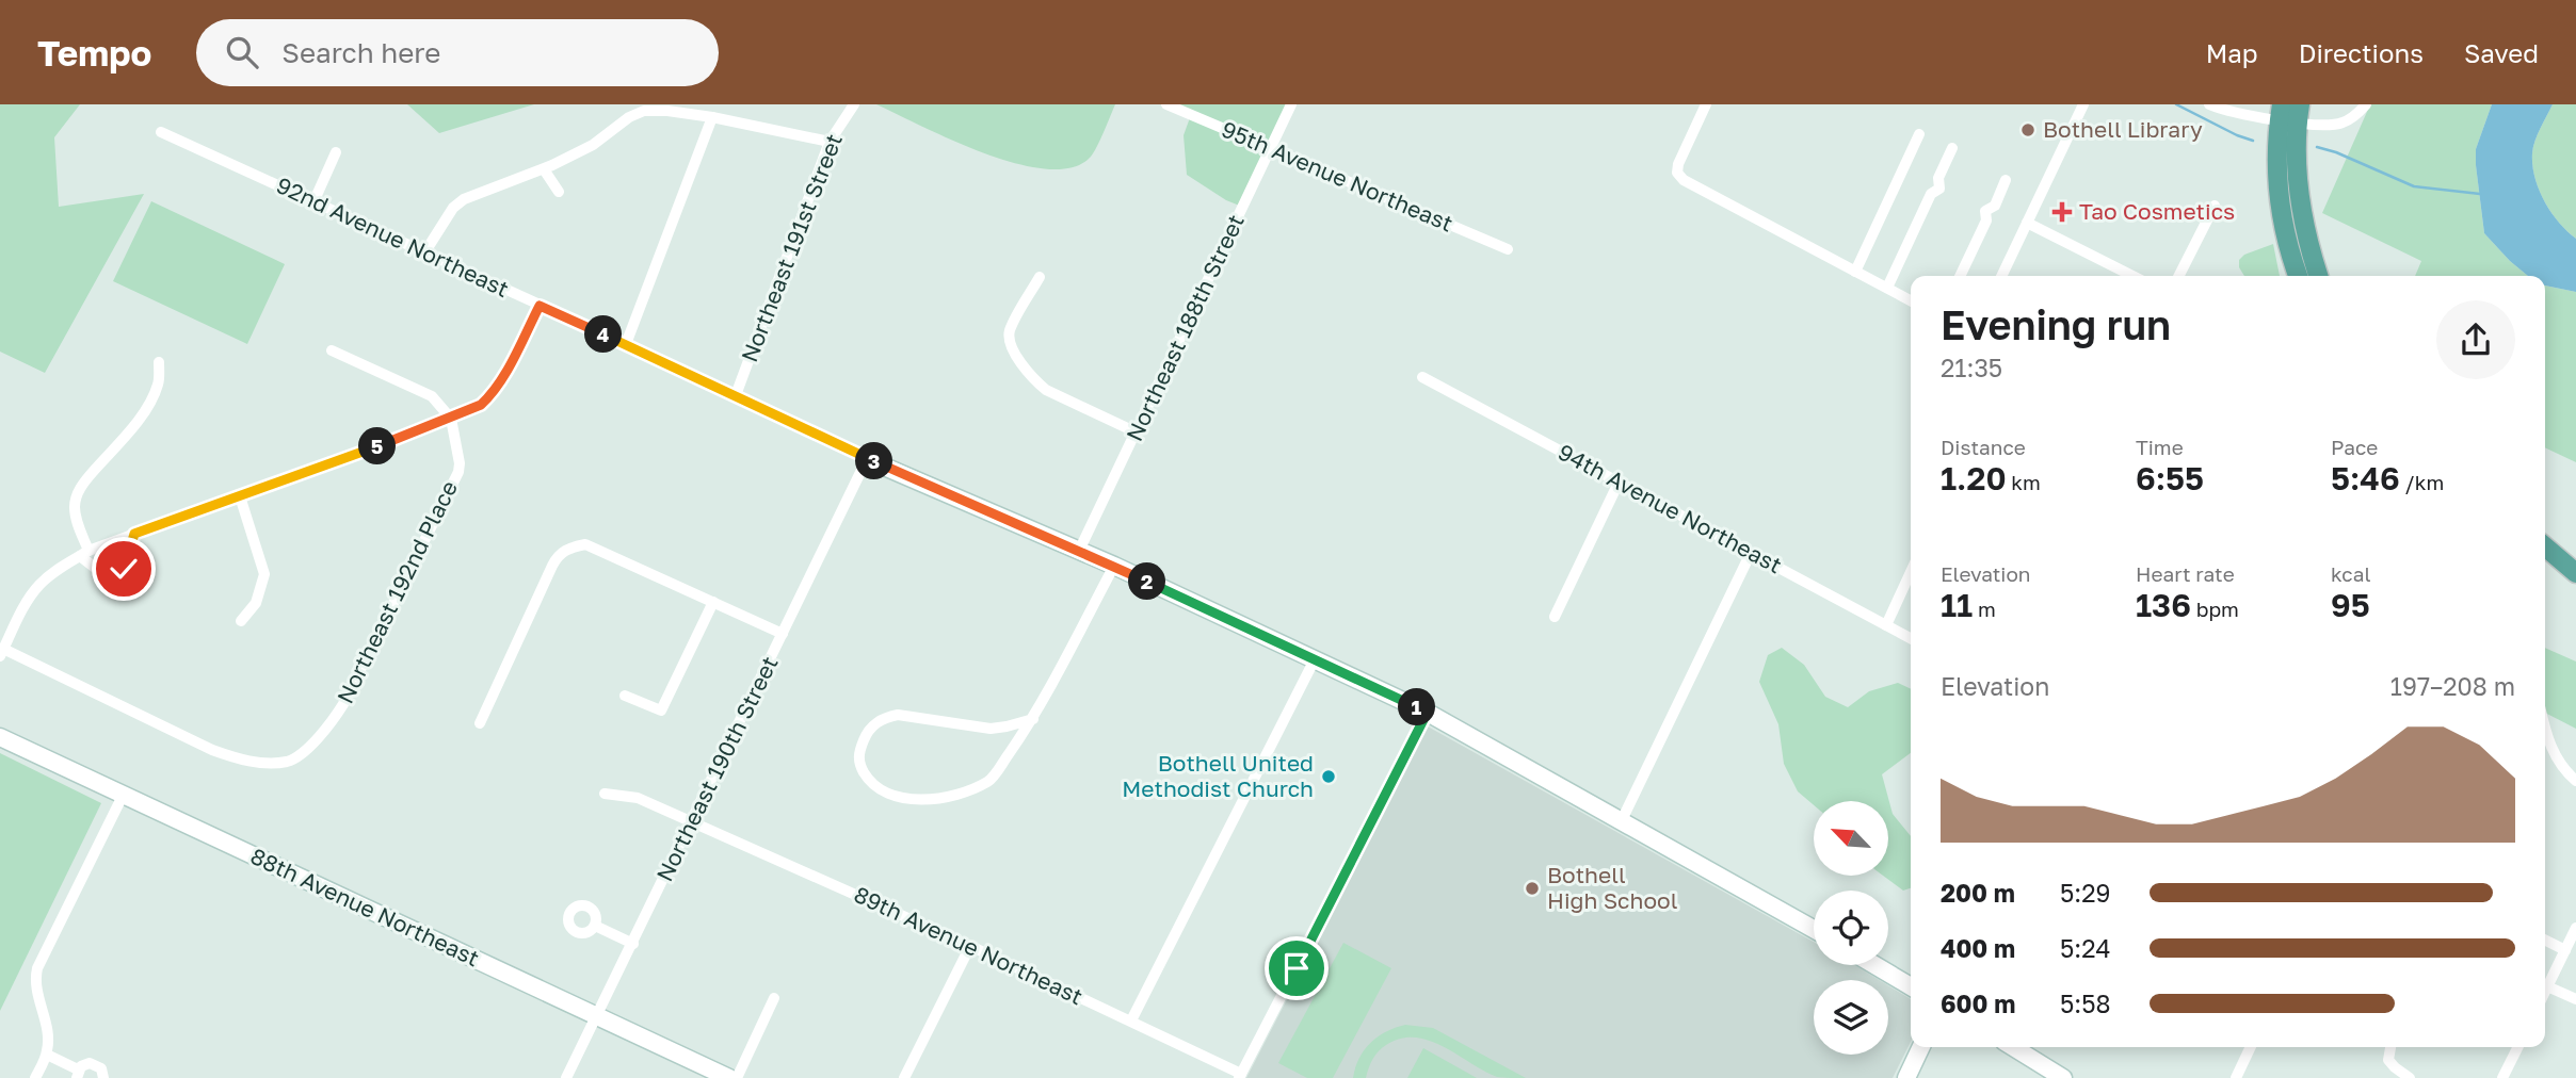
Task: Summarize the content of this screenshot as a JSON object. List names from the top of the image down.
{
  "streets": {
    "street": [
      "95th Avenue Northeast",
      "92nd Avenue Northeast",
      "Northeast 191st Street",
      "Northeast 188th Street",
      "94th Avenue Northeast",
      "Northeast 192nd Place",
      "Northeast 190th Street",
      "88th Avenue Northeast",
      "89th Avenue Northeast"
    ]
  },
  "crossings": [
    ["95th Avenue Northeast", "Northeast 188th Street"],
    ["92nd Avenue Northeast", "Northeast 191st Street"],
    ["92nd Avenue Northeast", "Northeast 188th Street"],
    ["92nd Avenue Northeast", "Northeast 190th Street"],
    ["Northeast 190th Street", "88th Avenue Northeast"],
    ["Northeast 190th Street", "89th Avenue Northeast"]
  ],
  "places": {
    "other": ["Bothell Library", "Bothell United Methodist Church", "Bothell High School"],
    "health": ["Tao Cosmetics"]
  },
  "north": "top left",
  "page": {
    "header": "Tempo",
    "search": "Search here",
    "nav": ["Map", "Directions", "Saved"],
    "heading": ["Evening run", "21:35"],
    "pins": [
      "4",
      "5",
      "3",
      "2",
      "1"
    ],
    "stats": [
      ["Distance", "1.20 km"],
      ["Time", "6:55"],
      ["Pace", "5:46 /km"],
      ["Elevation", "11 m"],
      ["Heart rate", "136 bpm"],
      ["kcal", "95"]
    ],
    "chart": ["Elevation", "197–208 m"],
    "list": [
      {
        "name": "200 m",
        "note": "5:29"
      },
      {
        "name": "400 m",
        "note": "5:24"
      },
      {
        "name": "600 m",
        "note": "5:58"
      }
    ]
  }
}
